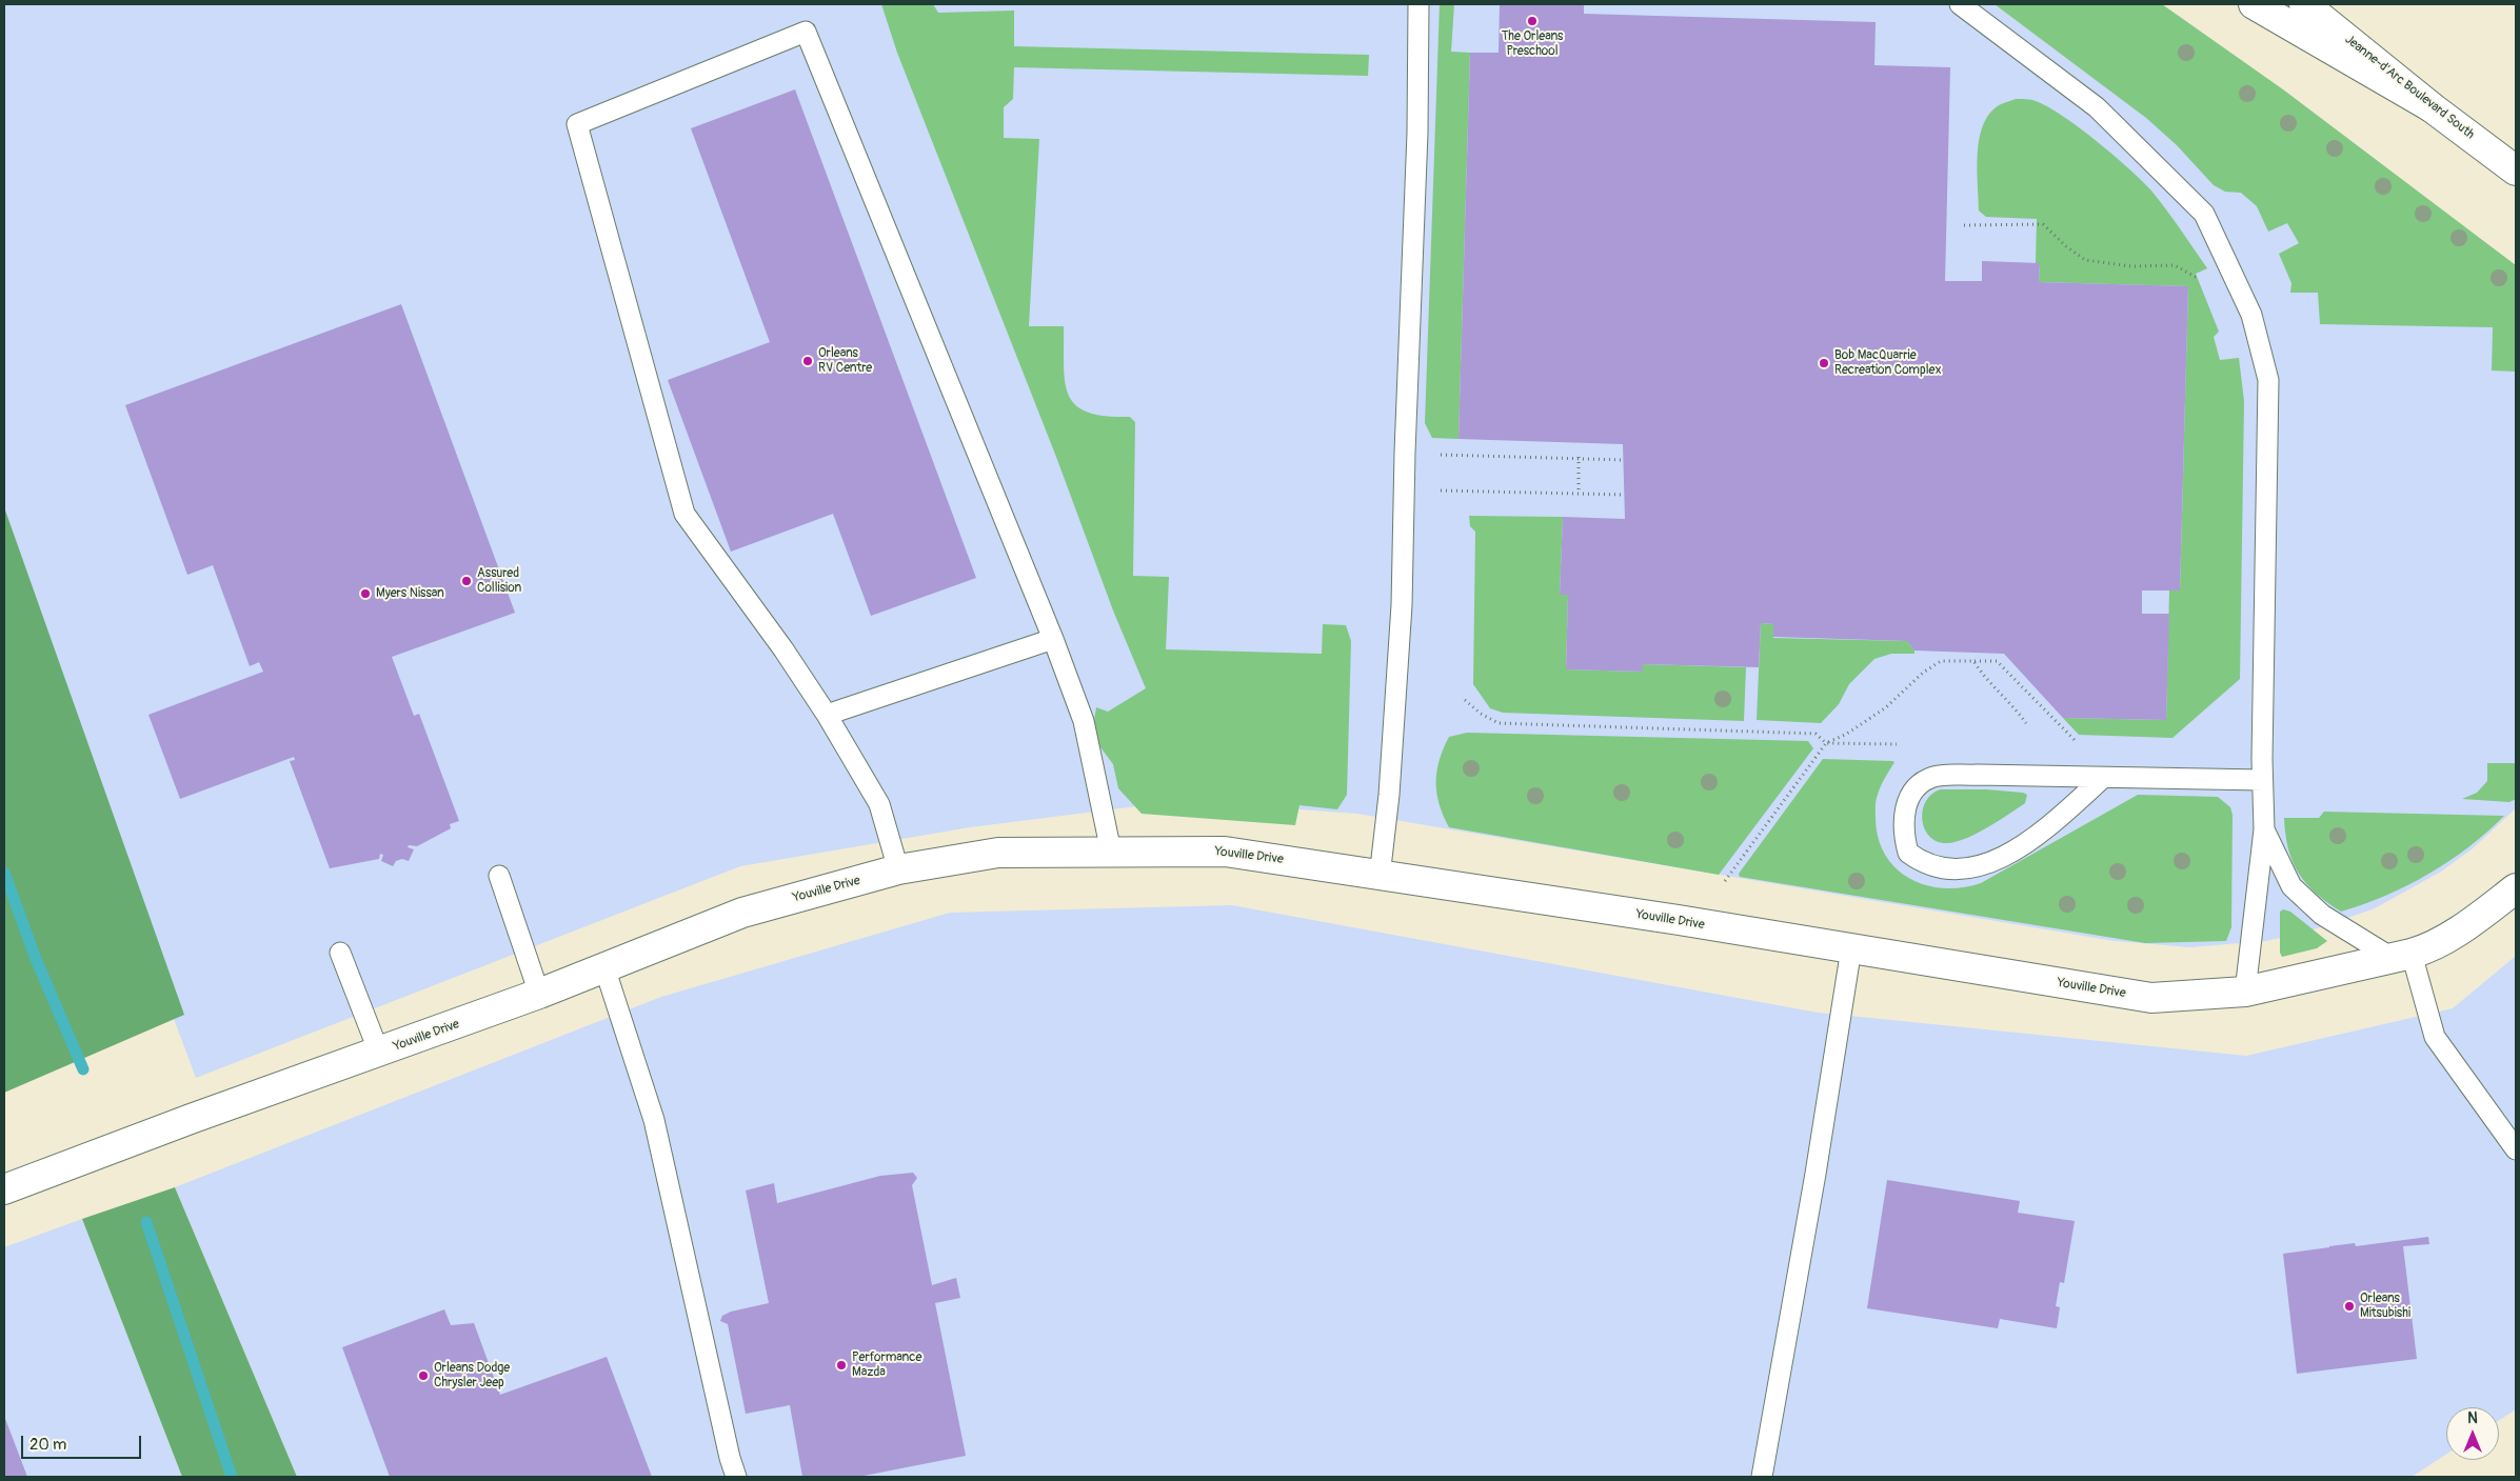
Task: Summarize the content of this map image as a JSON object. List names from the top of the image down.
{
  "streets": {
    "main road": ["Jeanne-d'Arc Boulevard South", "Youville Drive"]
  },
  "places": [
    "The Orleans Preschool",
    "Orleans RV Centre",
    "Bob MacQuarrie Recreation Complex",
    "Assured Collision",
    "Myers Nissan",
    "Orleans Mitsubishi",
    "Performance Mazda",
    "Orleans Dodge Chrysler Jeep"
  ],
  "scale_bar": "20 m",
  "north": "top"
}
